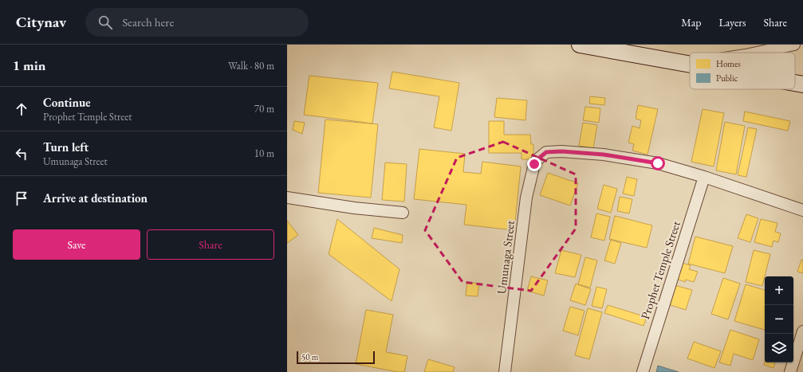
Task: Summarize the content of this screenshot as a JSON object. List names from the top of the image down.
{
  "streets": {
    "street": ["Umunaga Street", "Prophet Temple Street"]
  },
  "crossings": [
    ["Umunaga Street", "Prophet Temple Street"]
  ],
  "legend": ["Homes", "Public"],
  "scale_bar": "50 m",
  "page": {
    "header": "Citynav",
    "search": "Search here",
    "nav": ["Map", "Layers", "Share"],
    "heading": ["1 min", "Walk · 80 m"],
    "list": [
      ["Continue", "Prophet Temple Street", "70 m"],
      ["Turn left", "Umunaga Street", "10 m"],
      "Arrive at destination"
    ],
    "buttons": ["Save", "Share"],
    "map_buttons": ["+", "−"],
    "scale": "50 m"
  }
}
